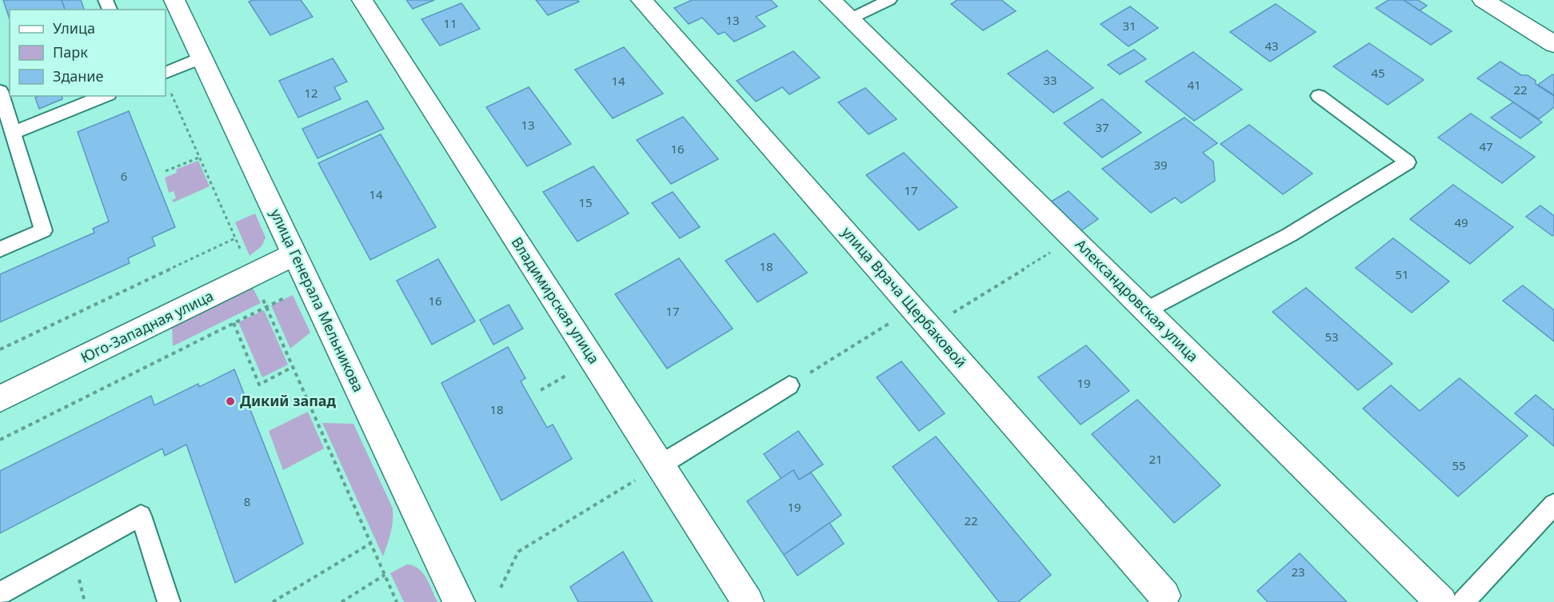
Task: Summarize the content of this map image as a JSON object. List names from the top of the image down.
{
  "streets": {
    "street": [
      "улица Врача Щербаковой",
      "улица Генерала Мельникова",
      "Владимирская улица",
      "Александровская улица",
      "Юго-Западная улица"
    ]
  },
  "crossings": [
    ["улица Генерала Мельникова", "Юго-Западная улица"]
  ],
  "places": ["Дикий запад"],
  "house_numbers": [
    "13",
    "11",
    "31",
    "43",
    "45",
    "33",
    "14",
    "41",
    "22",
    "12",
    "13",
    "37",
    "47",
    "16",
    "39",
    "6",
    "17",
    "14",
    "15",
    "49",
    "18",
    "51",
    "16",
    "17",
    "53",
    "19",
    "18",
    "21",
    "55",
    "8",
    "19",
    "22",
    "23"
  ],
  "legend": ["Улица", "Парк", "Здание"]
}
